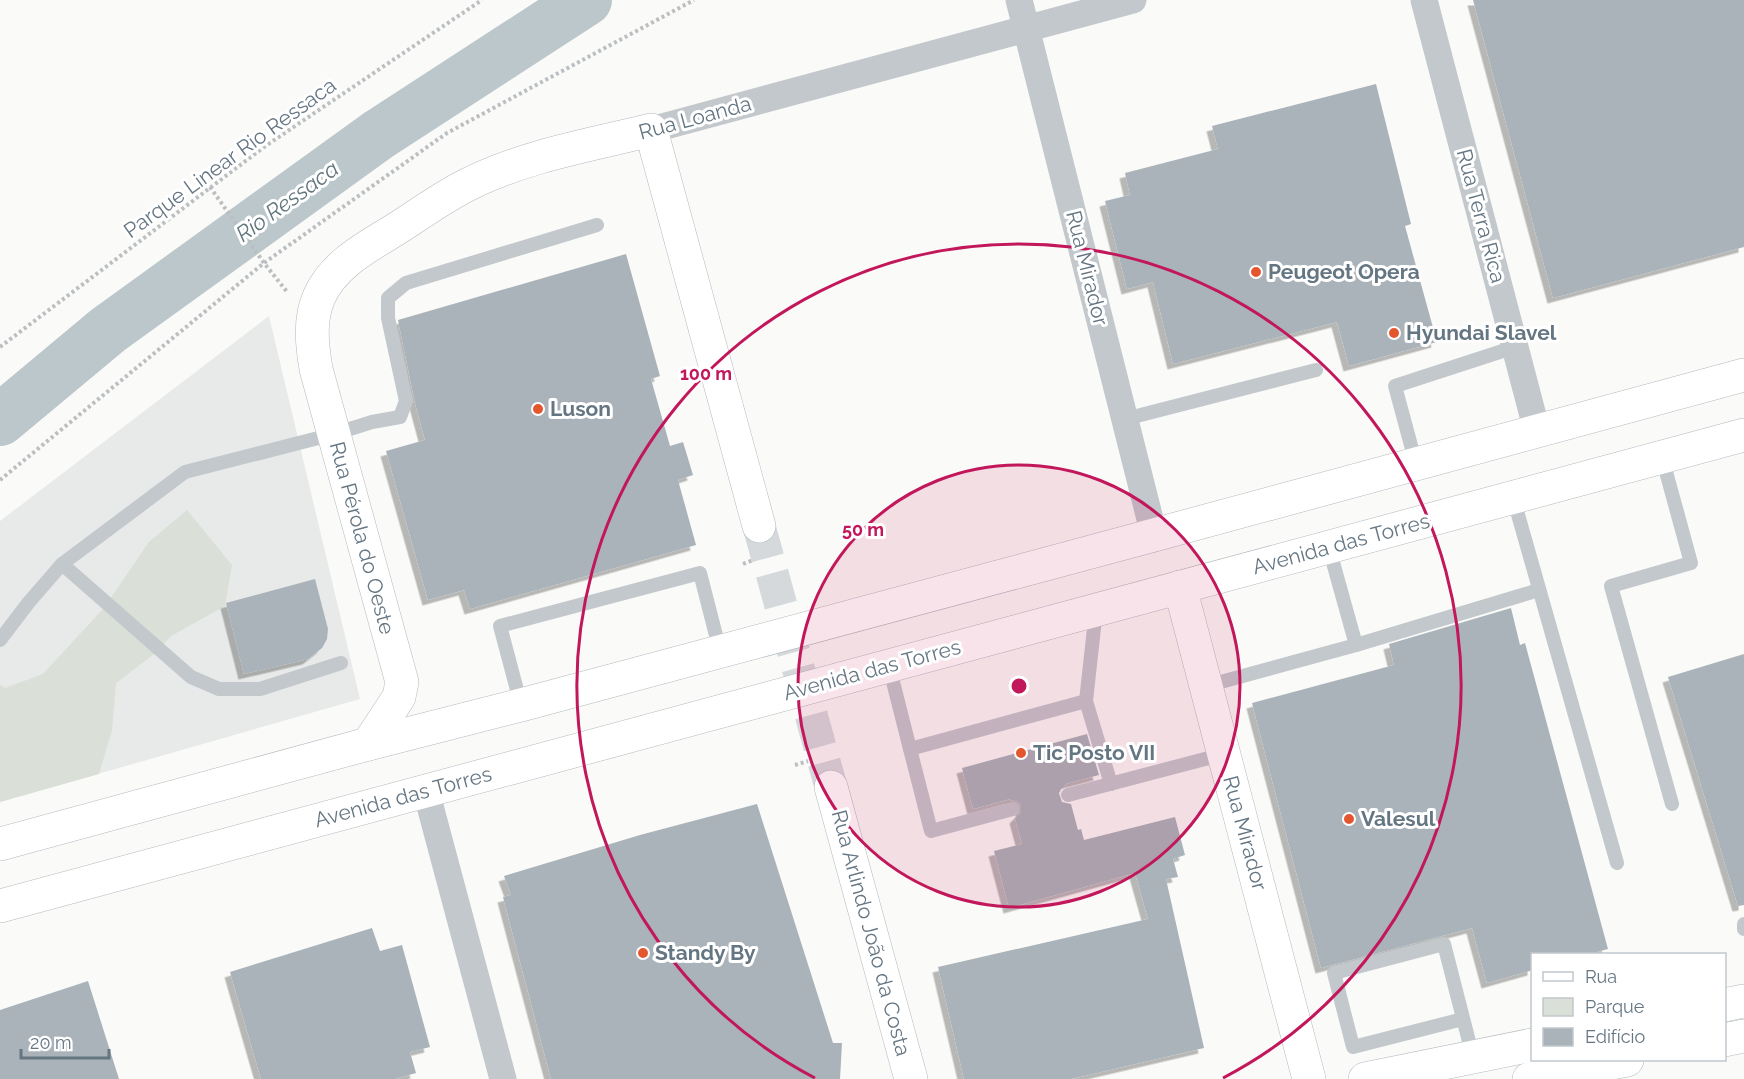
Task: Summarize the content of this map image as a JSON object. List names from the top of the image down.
{
  "streets": {
    "main road": [
      "Rua Loanda",
      "Rua Mirador",
      "Rua Pérola do Oeste",
      "Avenida das Torres",
      "Rua Arlindo João da Costa"
    ],
    "street": ["Rua Terra Rica"],
    "path": ["Parque Linear Rio Ressaca"]
  },
  "crossings": [
    ["Rua Loanda", "Rua Mirador"],
    ["Rua Loanda", "Rua Pérola do Oeste"],
    ["Rua Mirador", "Avenida das Torres"]
  ],
  "water": ["Rio Ressaca"],
  "places": [
    "Peugeot Opera",
    "Hyundai Slavel",
    "Luson",
    "Tic Posto VII",
    "Valesul",
    "Standy By"
  ],
  "legend": ["Rua", "Parque", "Edifício"],
  "scale_bar": "20 m",
  "rings": ["100 m", "50 m"]
}
